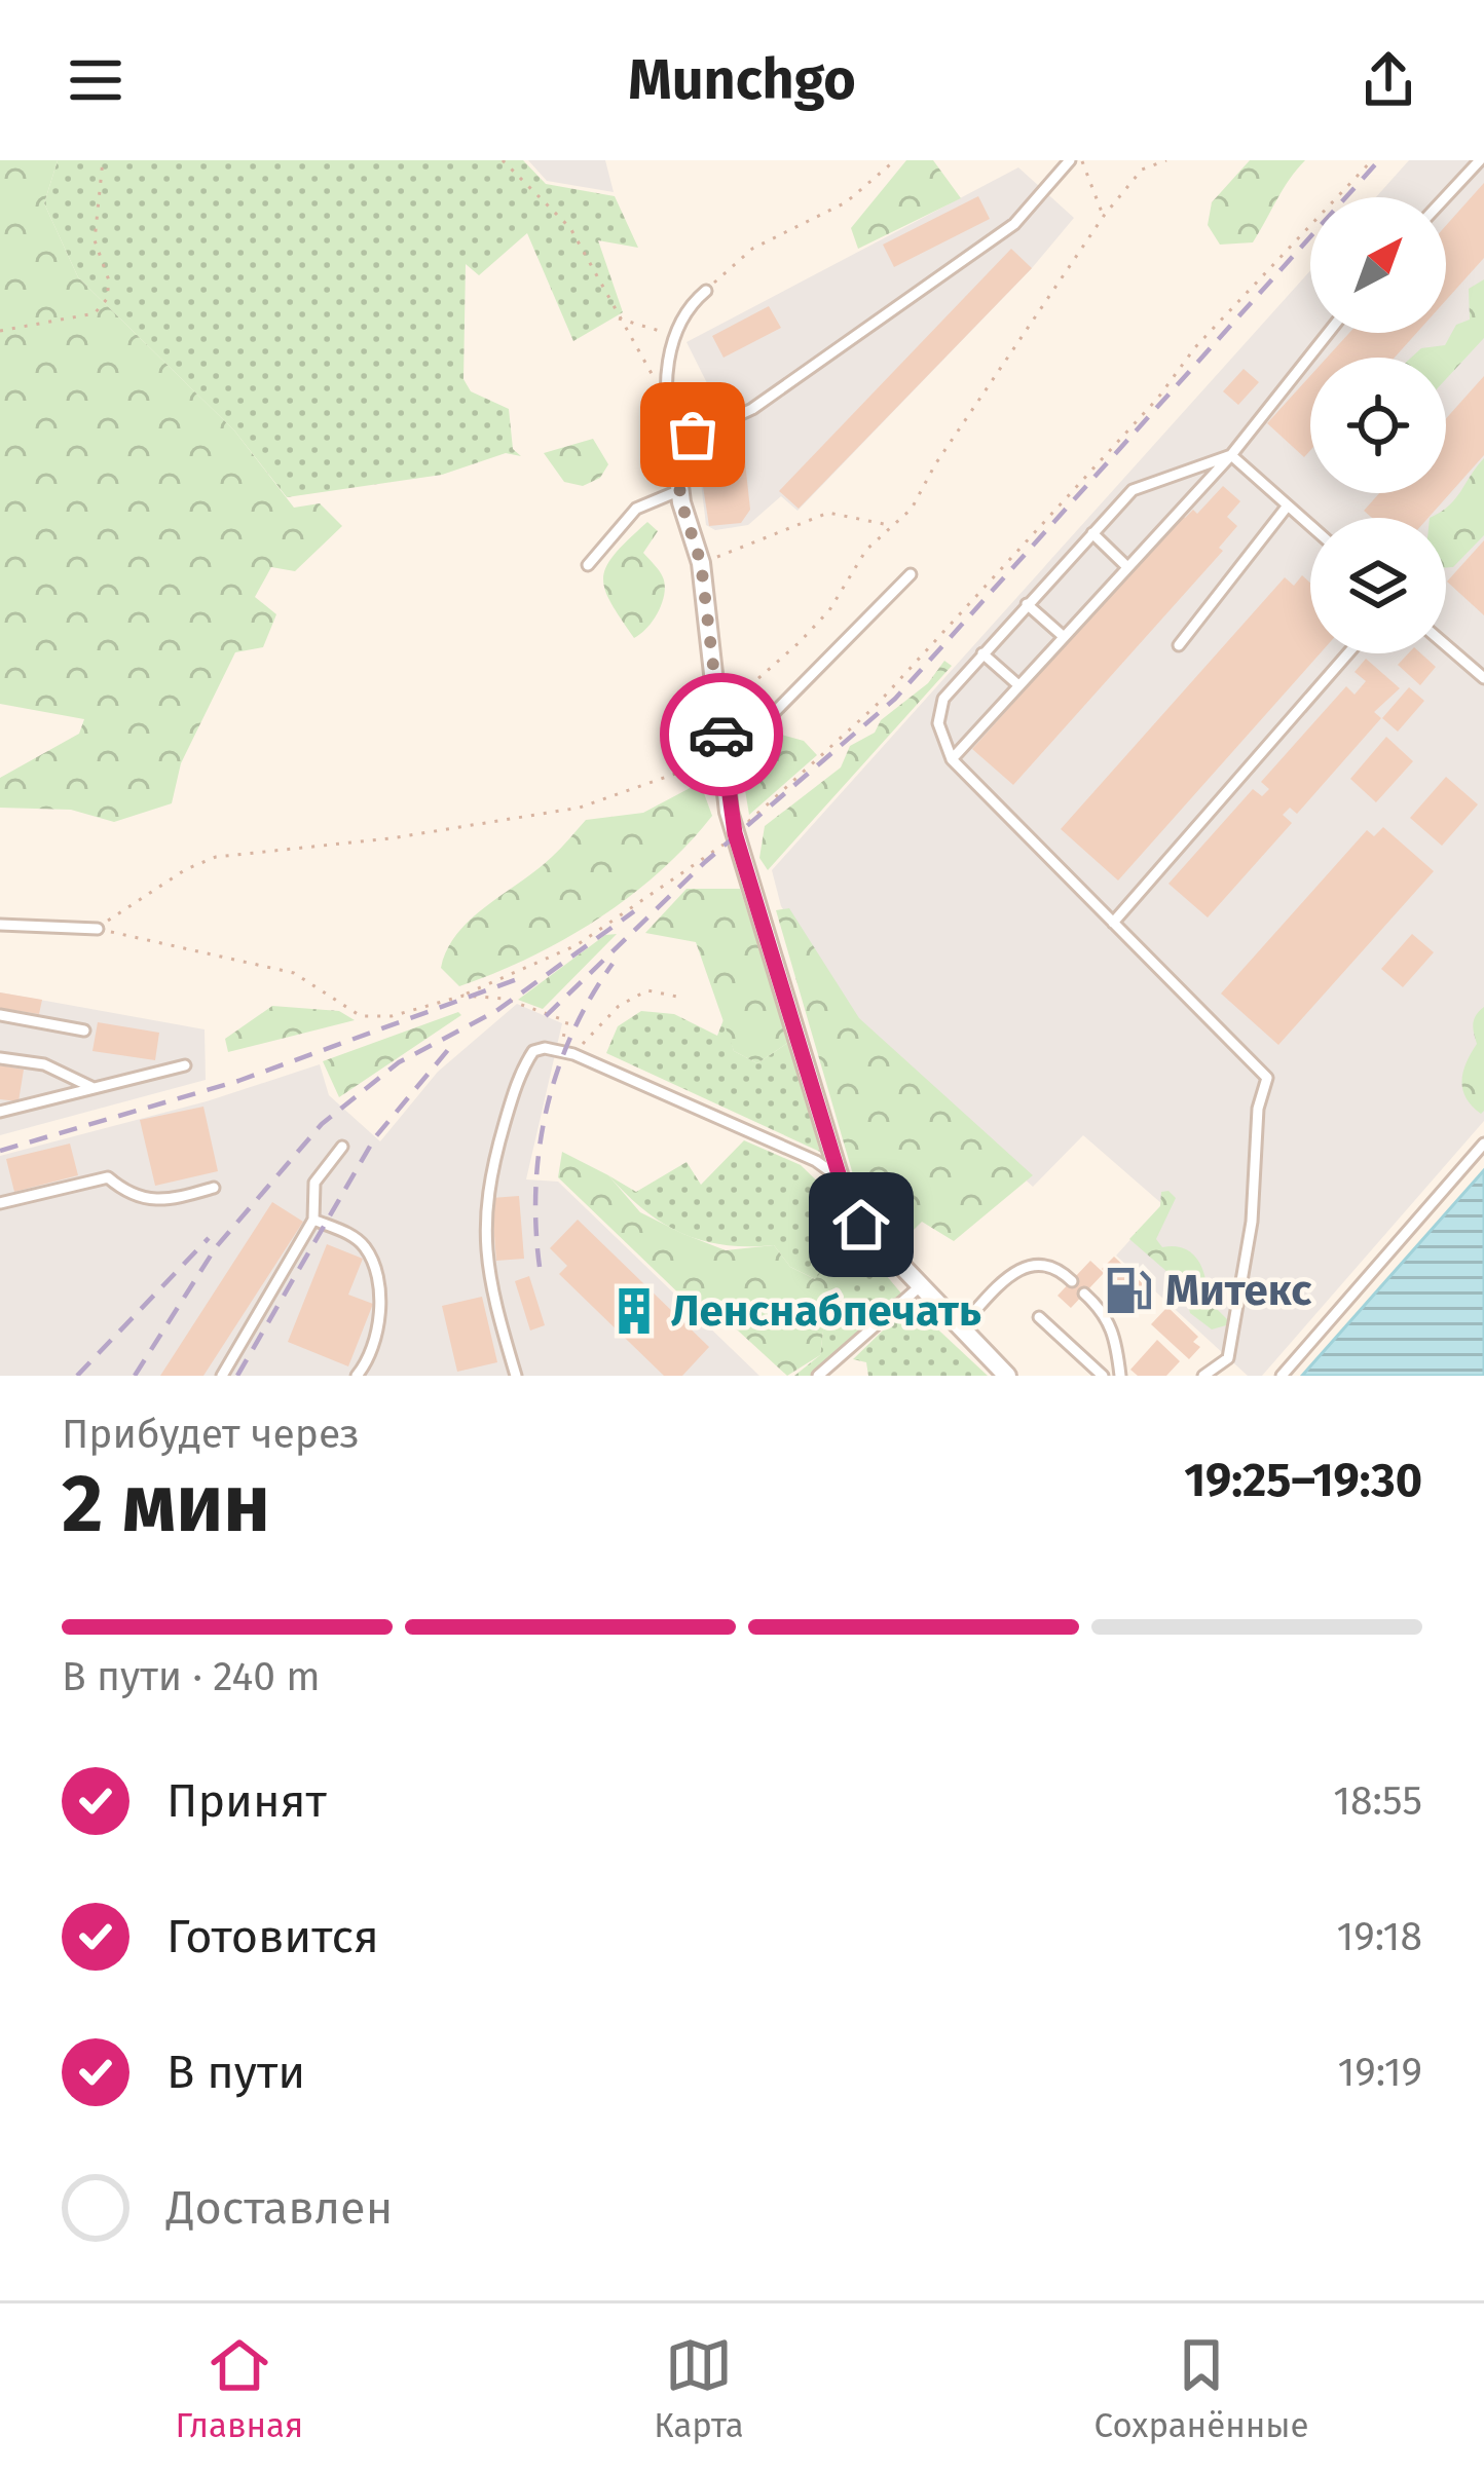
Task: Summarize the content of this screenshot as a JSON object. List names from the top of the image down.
{
  "places": {
    "fuel station": ["Митекс"],
    "building": ["Ленснабпечать"]
  },
  "north": "top right",
  "page": {
    "header": "Munchgo",
    "heading": ["2 мин", "Прибудет через", "19:25–19:30"],
    "bar": "В пути · 240 m",
    "list": [
      ["Принят", "18:55"],
      ["Готовится", "19:18"],
      ["В пути", "19:19"],
      "Доставлен"
    ],
    "tabs": ["Главная", "Карта", "Сохранённые"]
  }
}
